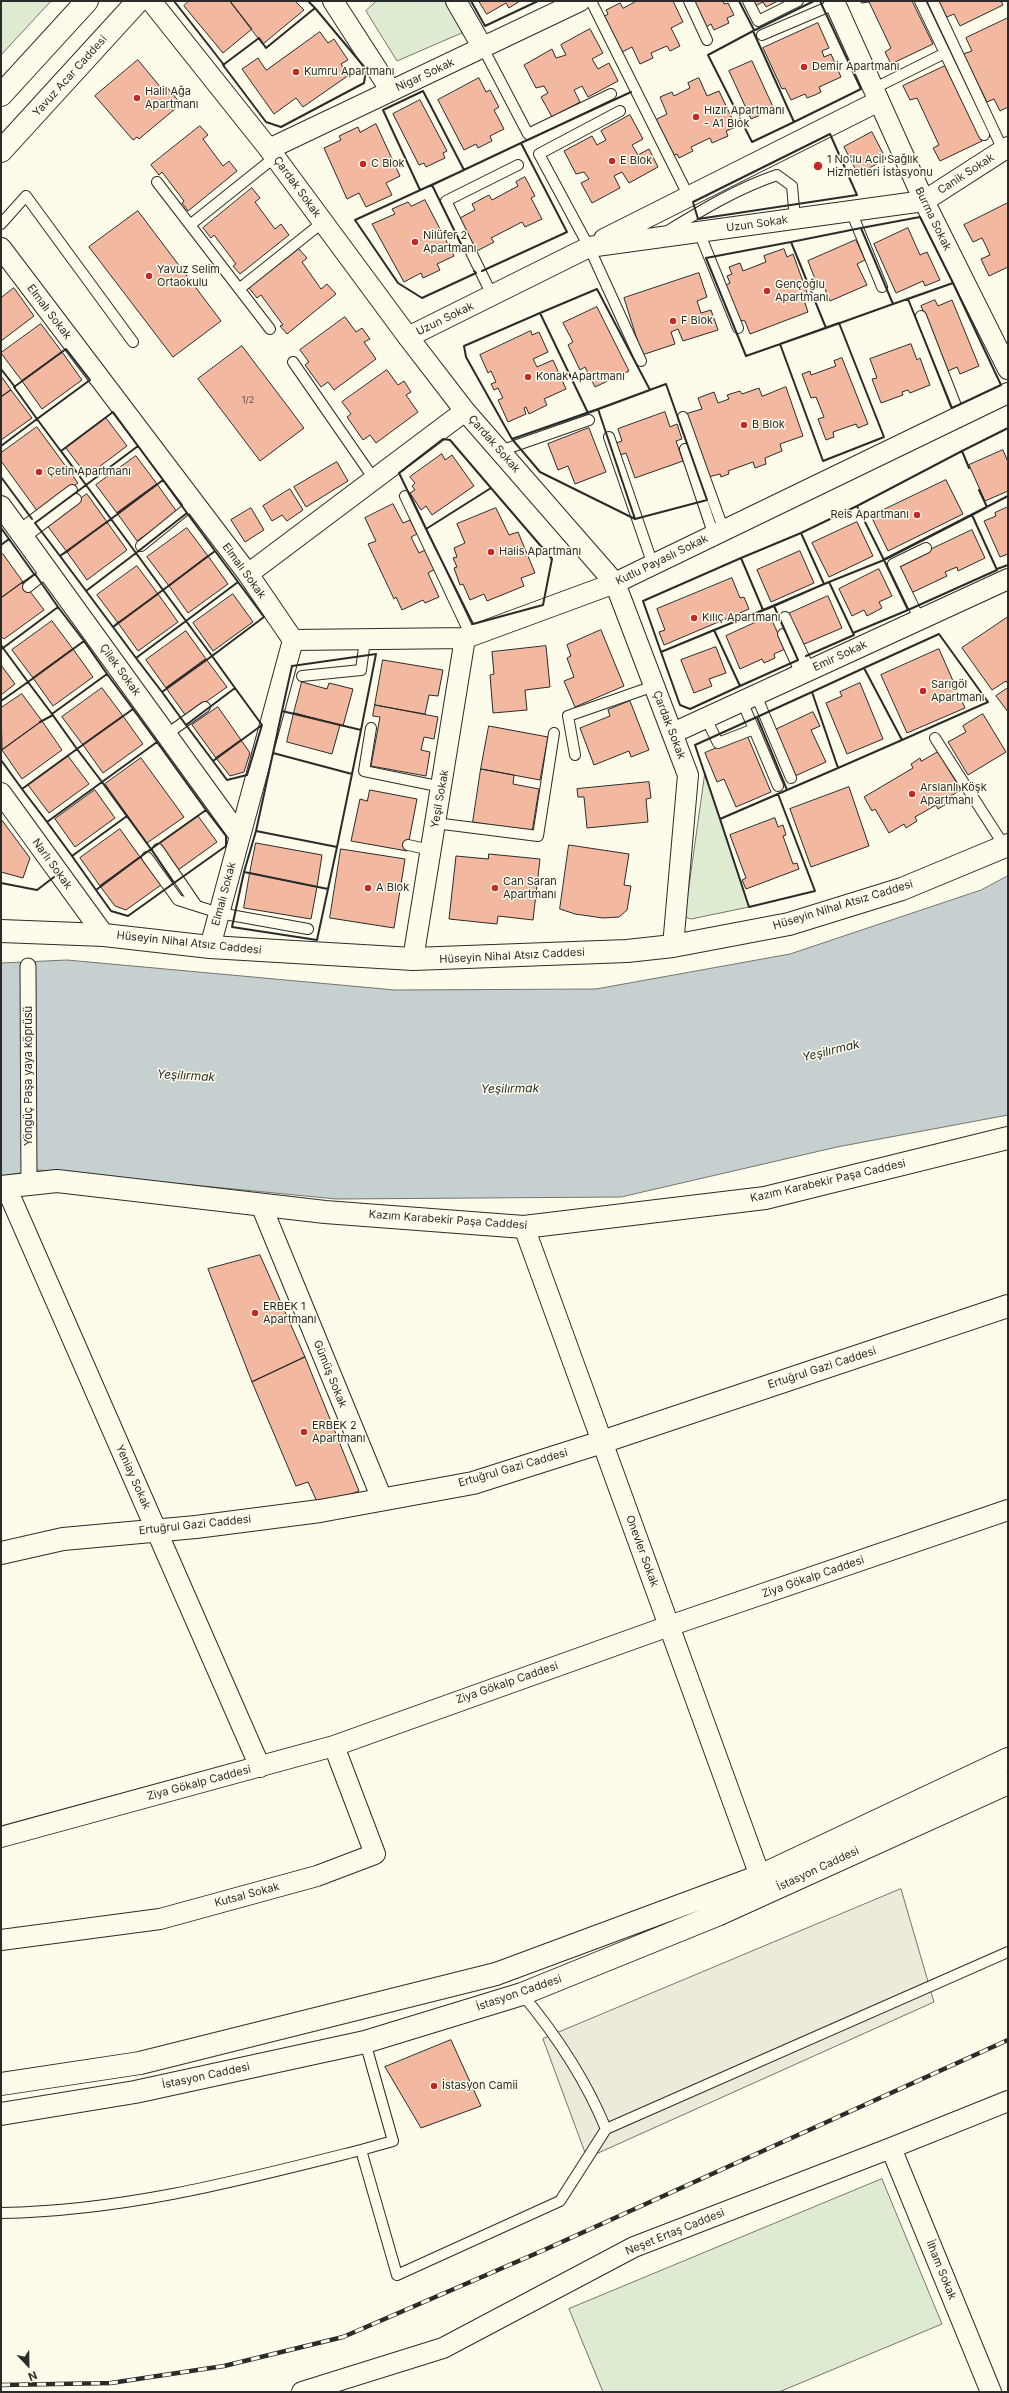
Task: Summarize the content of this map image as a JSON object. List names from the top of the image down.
{
  "streets": {
    "street": [
      "Nigar Sokak",
      "Yavuz Acar Caddesi",
      "Canik Sokak",
      "Çardak Sokak",
      "Burma Sokak",
      "Uzun Sokak",
      "Elmalı Sokak",
      "Kutlu Payaslı Sokak",
      "Emir Sokak",
      "Çilek Sokak",
      "Yeşil Sokak",
      "Narlı Sokak",
      "Hüseyin Nihal Atsız Caddesi",
      "Yöngüç Paşa yaya köprüsü",
      "Kazım Karabekir Paşa Caddesi",
      "Ertuğrul Gazi Caddesi",
      "Gümüş Sokak",
      "Yeniay Sokak",
      "Onevler Sokak",
      "Ziya Gökalp Caddesi",
      "İstasyon Caddesi",
      "Kutsal Sokak",
      "Neşet Ertaş Caddesi",
      "İlham Sokak"
    ]
  },
  "crossings": [
    ["Nigar Sokak", "Çardak Sokak"],
    ["Canik Sokak", "Burma Sokak"],
    ["Canik Sokak", "Uzun Sokak"],
    ["Çardak Sokak", "Uzun Sokak"],
    ["Çardak Sokak", "Kutlu Payaslı Sokak"],
    ["Çardak Sokak", "Emir Sokak"],
    ["Çardak Sokak", "Hüseyin Nihal Atsız Caddesi"],
    ["Burma Sokak", "Uzun Sokak"],
    ["Elmalı Sokak", "Kutlu Payaslı Sokak"],
    ["Elmalı Sokak", "Çilek Sokak"],
    ["Elmalı Sokak", "Hüseyin Nihal Atsız Caddesi"],
    ["Kutlu Payaslı Sokak", "Yeşil Sokak"],
    ["Yeşil Sokak", "Hüseyin Nihal Atsız Caddesi"],
    ["Narlı Sokak", "Hüseyin Nihal Atsız Caddesi"],
    ["Yöngüç Paşa yaya köprüsü", "Kazım Karabekir Paşa Caddesi"],
    ["Kazım Karabekir Paşa Caddesi", "Gümüş Sokak"],
    ["Kazım Karabekir Paşa Caddesi", "Yeniay Sokak"],
    ["Kazım Karabekir Paşa Caddesi", "Onevler Sokak"],
    ["Ertuğrul Gazi Caddesi", "Gümüş Sokak"],
    ["Ertuğrul Gazi Caddesi", "Yeniay Sokak"],
    ["Ertuğrul Gazi Caddesi", "Onevler Sokak"],
    ["Yeniay Sokak", "Ziya Gökalp Caddesi"],
    ["Onevler Sokak", "Ziya Gökalp Caddesi"],
    ["Onevler Sokak", "İstasyon Caddesi"],
    ["Ziya Gökalp Caddesi", "Kutsal Sokak"],
    ["Neşet Ertaş Caddesi", "İlham Sokak"]
  ],
  "water": ["Yeşilırmak"],
  "places": [
    "Demir Apartmanı",
    "Kumru Apartmanı",
    "Halil Ağa Apartmanı",
    "Hızır Apartmanı - A1 Blok",
    "E Blok",
    "C Blok",
    "1 No'lu Acil Sağlık Hizmetleri İstasyonu",
    "Nilüfer 2 Apartmanı",
    "Yavuz Selim Ortaokulu",
    "Gençoğlu Apartmanı",
    "F Blok",
    "Konak Apartmanı",
    "B Blok",
    "Çetin Apartmanı",
    "Reis Apartmanı",
    "Halis Apartmanı",
    "Kılıç Apartmanı",
    "Sarıgöl Apartmanı",
    "Arslanlı Köşk Apartmanı",
    "A Blok",
    "Can Saran Apartmanı",
    "ERBEK 1 Apartmanı",
    "ERBEK 2 Apartmanı",
    "İstasyon Camii"
  ],
  "house_numbers": ["1/2"],
  "north": "bottom"
}
